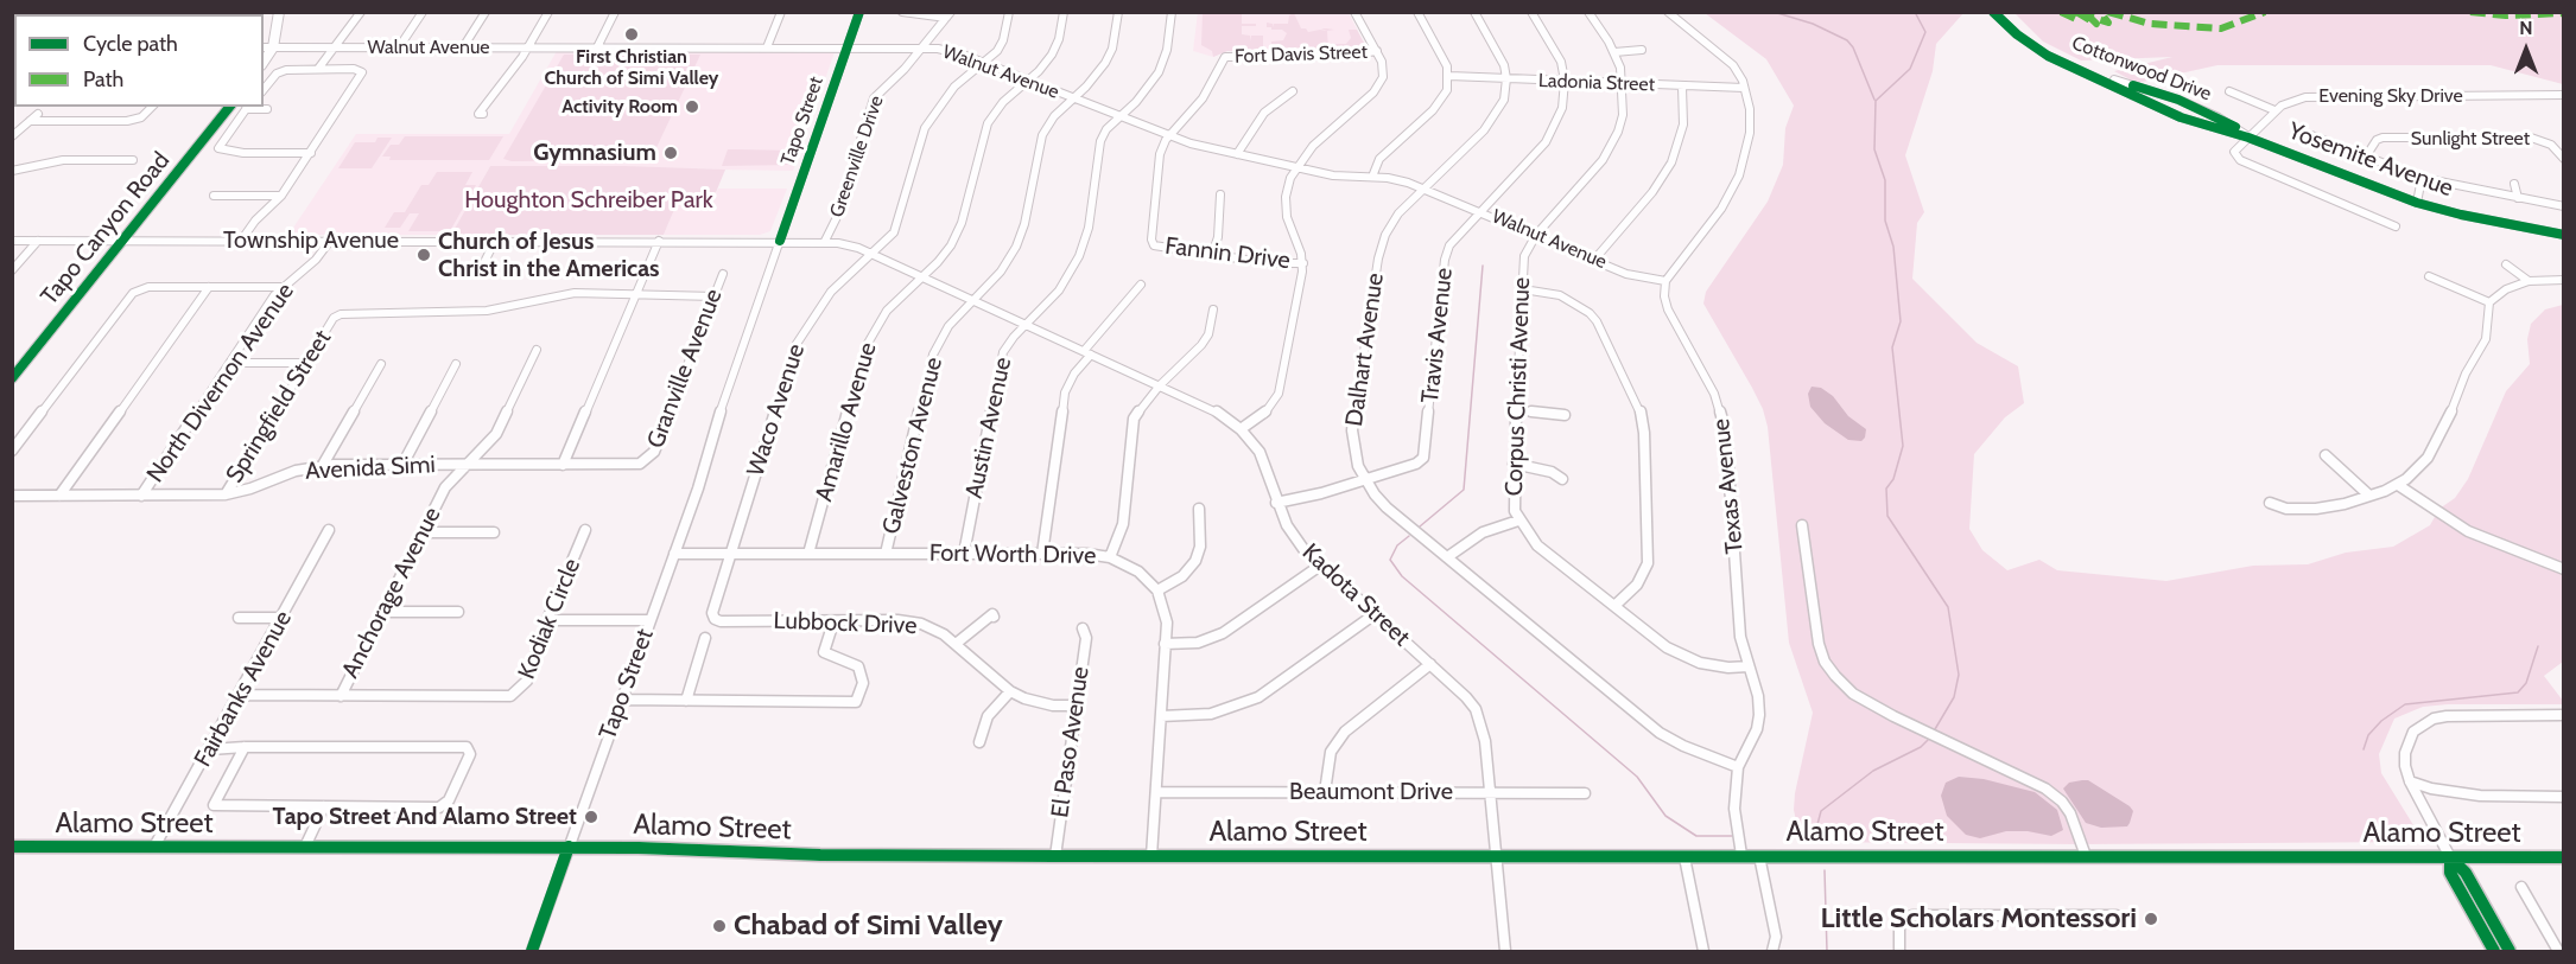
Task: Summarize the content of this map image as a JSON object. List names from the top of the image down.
{
  "streets": {
    "main road": ["Tapo Canyon Road", "Alamo Street"],
    "street": [
      "Walnut Avenue",
      "Fort Davis Street",
      "Cottonwood Drive",
      "Ladonia Street",
      "Evening Sky Drive",
      "Tapo Street",
      "Sunlight Street",
      "Greenville Drive",
      "Yosemite Avenue",
      "Township Avenue",
      "Fannin Drive",
      "Travis Avenue",
      "Dalhart Avenue",
      "Granville Avenue",
      "North Divernon Avenue",
      "Corpus Christi Avenue",
      "Springfield Street",
      "Waco Avenue",
      "Amarillo Avenue",
      "Austin Avenue",
      "Galveston Avenue",
      "Avenida Simi",
      "Texas Avenue",
      "Fort Worth Drive",
      "Anchorage Avenue",
      "Kadota Street",
      "Kodiak Circle",
      "Lubbock Drive",
      "Fairbanks Avenue",
      "El Paso Avenue",
      "Beaumont Drive"
    ]
  },
  "crossings": [
    ["Walnut Avenue", "Fort Davis Street"],
    ["Walnut Avenue", "Tapo Street"],
    ["Walnut Avenue", "Greenville Drive"],
    ["Walnut Avenue", "Fannin Drive"],
    ["Walnut Avenue", "Travis Avenue"],
    ["Walnut Avenue", "Dalhart Avenue"],
    ["Walnut Avenue", "Corpus Christi Avenue"],
    ["Walnut Avenue", "Waco Avenue"],
    ["Walnut Avenue", "Amarillo Avenue"],
    ["Walnut Avenue", "Austin Avenue"],
    ["Walnut Avenue", "Galveston Avenue"],
    ["Walnut Avenue", "Texas Avenue"],
    ["Fort Davis Street", "Fannin Drive"],
    ["Cottonwood Drive", "Evening Sky Drive"],
    ["Cottonwood Drive", "Yosemite Avenue"],
    ["Ladonia Street", "Travis Avenue"],
    ["Ladonia Street", "Dalhart Avenue"],
    ["Ladonia Street", "Corpus Christi Avenue"],
    ["Evening Sky Drive", "Yosemite Avenue"],
    ["Tapo Street", "Township Avenue"],
    ["Tapo Street", "Fort Worth Drive"],
    ["Tapo Street", "Kadota Street"],
    ["Tapo Street", "Alamo Street"],
    ["Greenville Drive", "Kadota Street"],
    ["Tapo Canyon Road", "Township Avenue"],
    ["Township Avenue", "North Divernon Avenue"],
    ["Township Avenue", "Kadota Street"],
    ["Travis Avenue", "Dalhart Avenue"],
    ["Dalhart Avenue", "Texas Avenue"],
    ["Granville Avenue", "Springfield Street"],
    ["Granville Avenue", "Avenida Simi"],
    ["North Divernon Avenue", "Avenida Simi"],
    ["Corpus Christi Avenue", "Texas Avenue"],
    ["Springfield Street", "Avenida Simi"],
    ["Waco Avenue", "Fort Worth Drive"],
    ["Waco Avenue", "Kadota Street"],
    ["Waco Avenue", "Lubbock Drive"],
    ["Amarillo Avenue", "Fort Worth Drive"],
    ["Amarillo Avenue", "Kadota Street"],
    ["Austin Avenue", "Fort Worth Drive"],
    ["Austin Avenue", "Kadota Street"],
    ["Galveston Avenue", "Fort Worth Drive"],
    ["Galveston Avenue", "Kadota Street"],
    ["Avenida Simi", "Anchorage Avenue"],
    ["Texas Avenue", "Alamo Street"],
    ["Anchorage Avenue", "Kodiak Circle"],
    ["Kadota Street", "Beaumont Drive"],
    ["Kadota Street", "Alamo Street"],
    ["Lubbock Drive", "El Paso Avenue"],
    ["Fairbanks Avenue", "Alamo Street"],
    ["El Paso Avenue", "Alamo Street"]
  ],
  "parks": ["Houghton Schreiber Park"],
  "places": [
    "First Christian Church of Simi Valley",
    "Activity Room",
    "Gymnasium",
    "Church of Jesus Christ in the Americas",
    "Tapo Street And Alamo Street",
    "Little Scholars Montessori",
    "Chabad of Simi Valley"
  ],
  "legend": ["Cycle path", "Path"],
  "north": "top"
}
